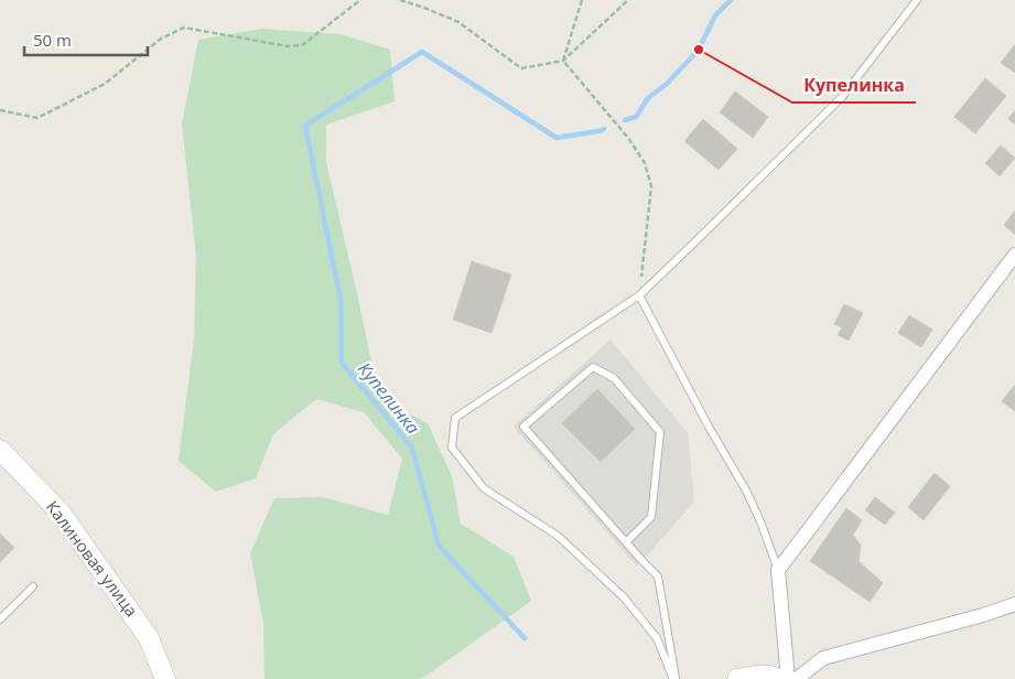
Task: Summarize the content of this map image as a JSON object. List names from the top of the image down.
{
  "streets": {
    "street": ["Калиновая улица"]
  },
  "water": ["Купелинка"],
  "places": ["Купелинка"],
  "scale_bar": "50 m"
}
